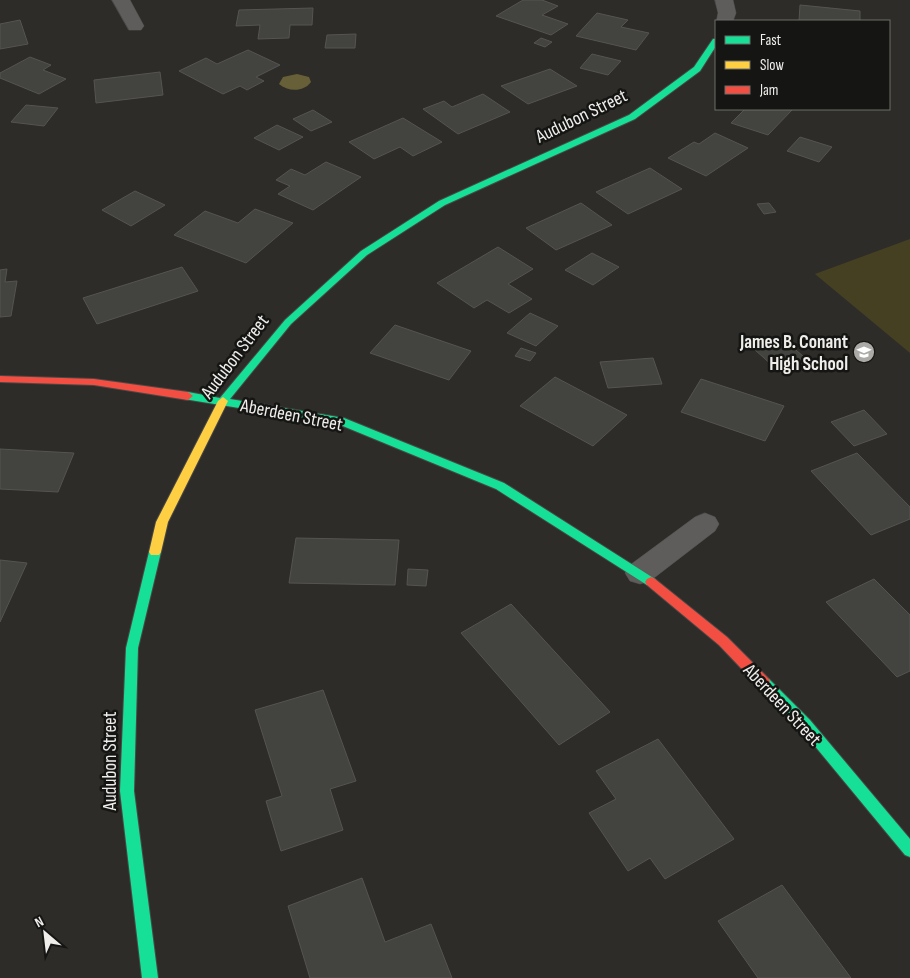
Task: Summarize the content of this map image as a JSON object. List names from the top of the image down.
{
  "streets": {
    "street": ["Audubon Street", "Aberdeen Street"]
  },
  "crossings": [
    ["Audubon Street", "Aberdeen Street"]
  ],
  "places": {
    "school or university": ["James B. Conant High School"]
  },
  "legend": ["Fast", "Slow", "Jam"],
  "north": "top left"
}
